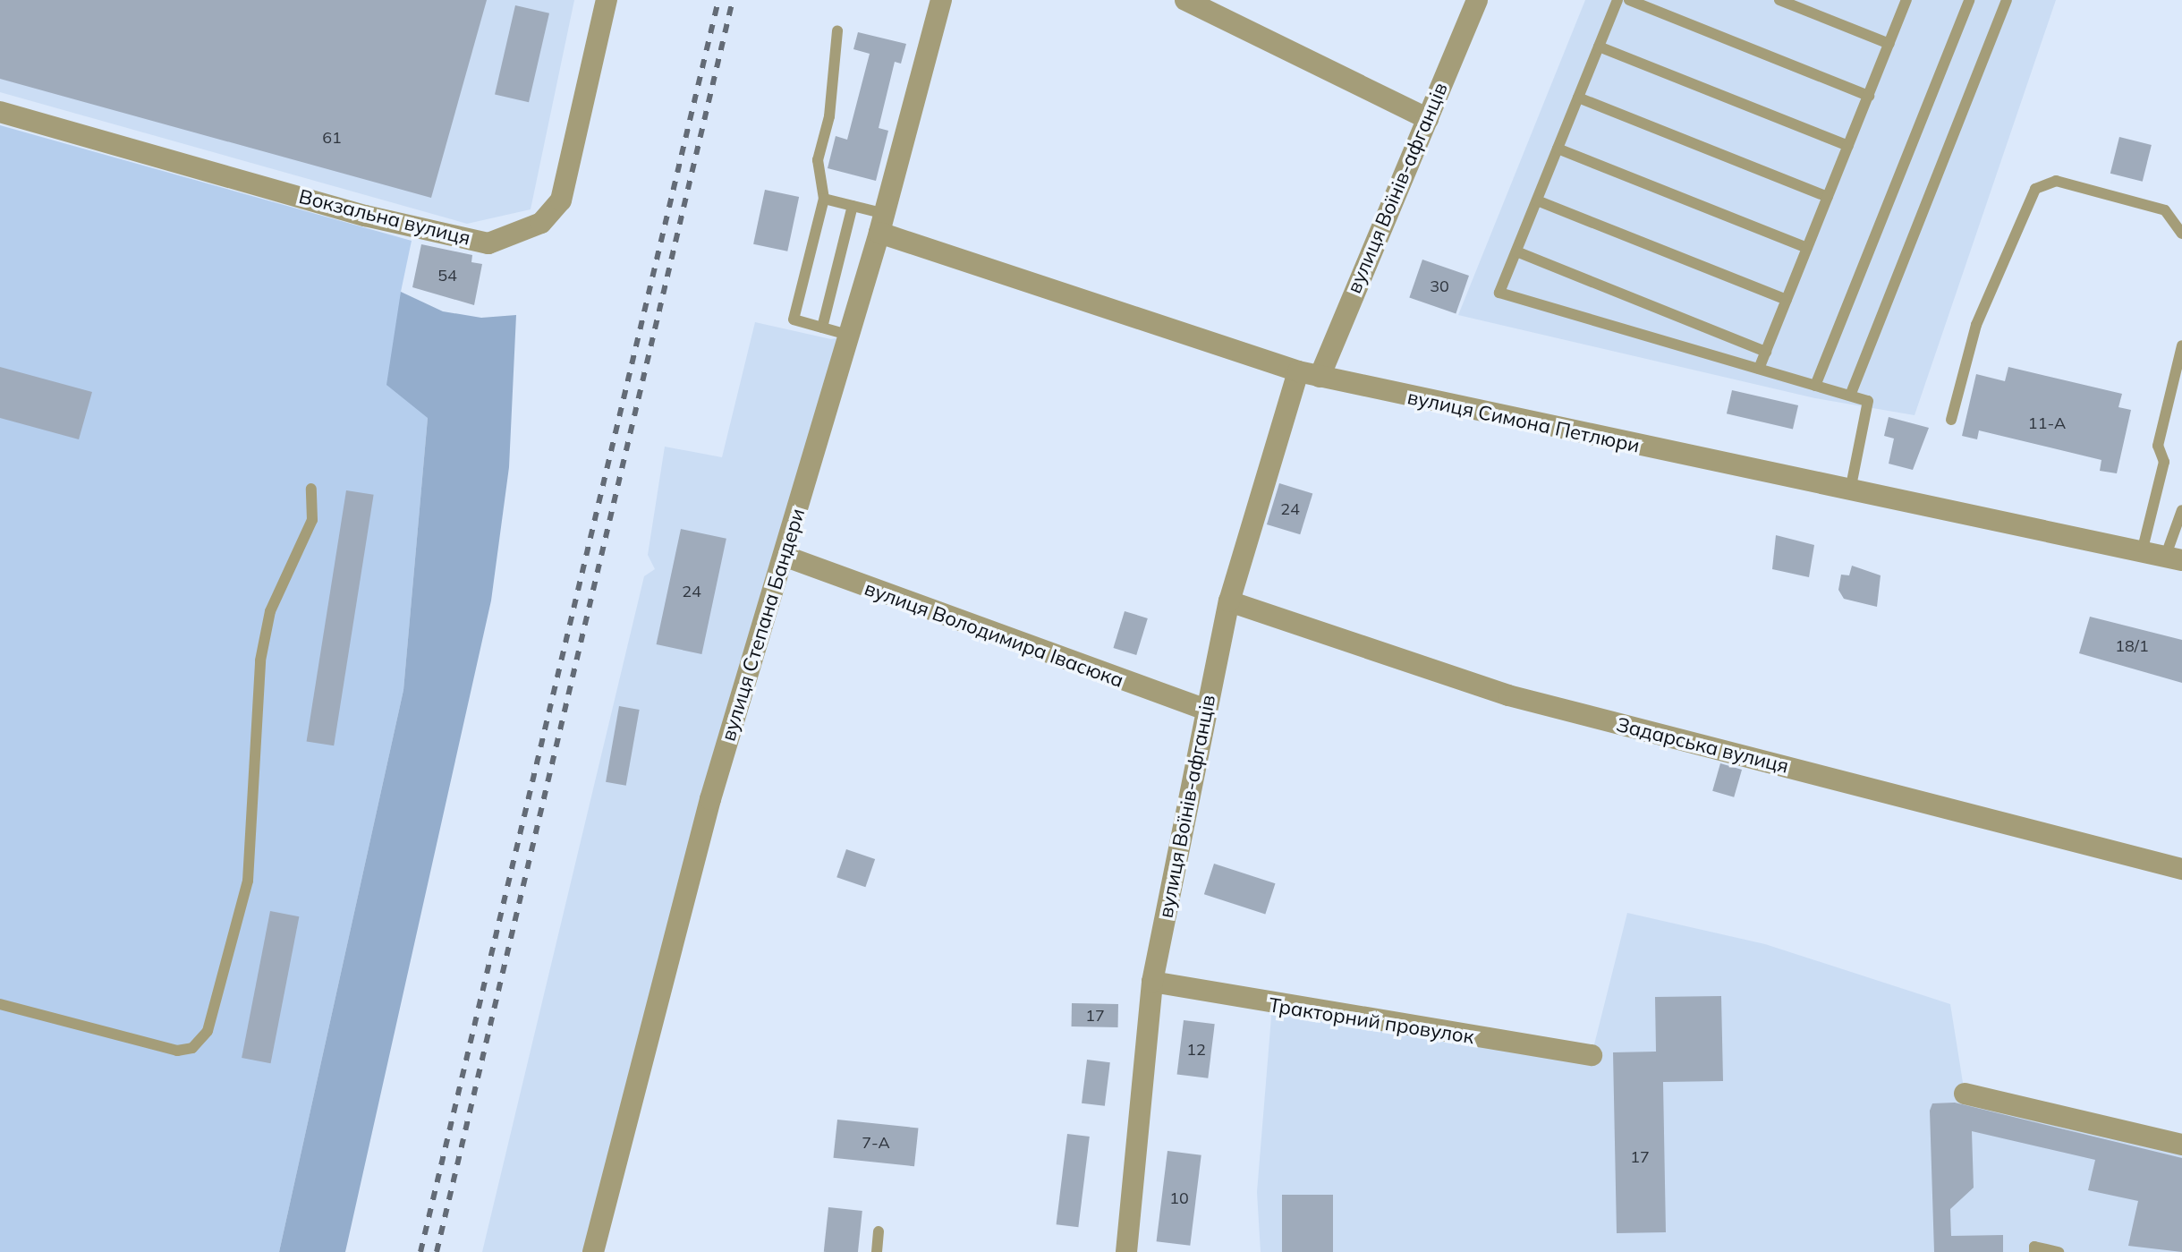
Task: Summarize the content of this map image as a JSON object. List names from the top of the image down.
{
  "streets": {
    "street": [
      "вулиця Воїнів-афганців",
      "Вокзальна вулиця",
      "вулиця Симона Петлюри",
      "вулиця Степана Бандери",
      "вулиця Володимира Івасюка",
      "Задарська вулиця",
      "Тракторний провулок"
    ]
  },
  "crossings": [
    ["вулиця Воїнів-афганців", "вулиця Симона Петлюри"],
    ["вулиця Воїнів-афганців", "вулиця Володимира Івасюка"],
    ["вулиця Воїнів-афганців", "Задарська вулиця"],
    ["вулиця Воїнів-афганців", "Тракторний провулок"],
    ["вулиця Симона Петлюри", "вулиця Степана Бандери"],
    ["вулиця Степана Бандери", "вулиця Володимира Івасюка"]
  ],
  "house_numbers": [
    "61",
    "54",
    "30",
    "11-А",
    "24",
    "24",
    "18/1",
    "17",
    "12",
    "7-А",
    "17",
    "10"
  ]
}
